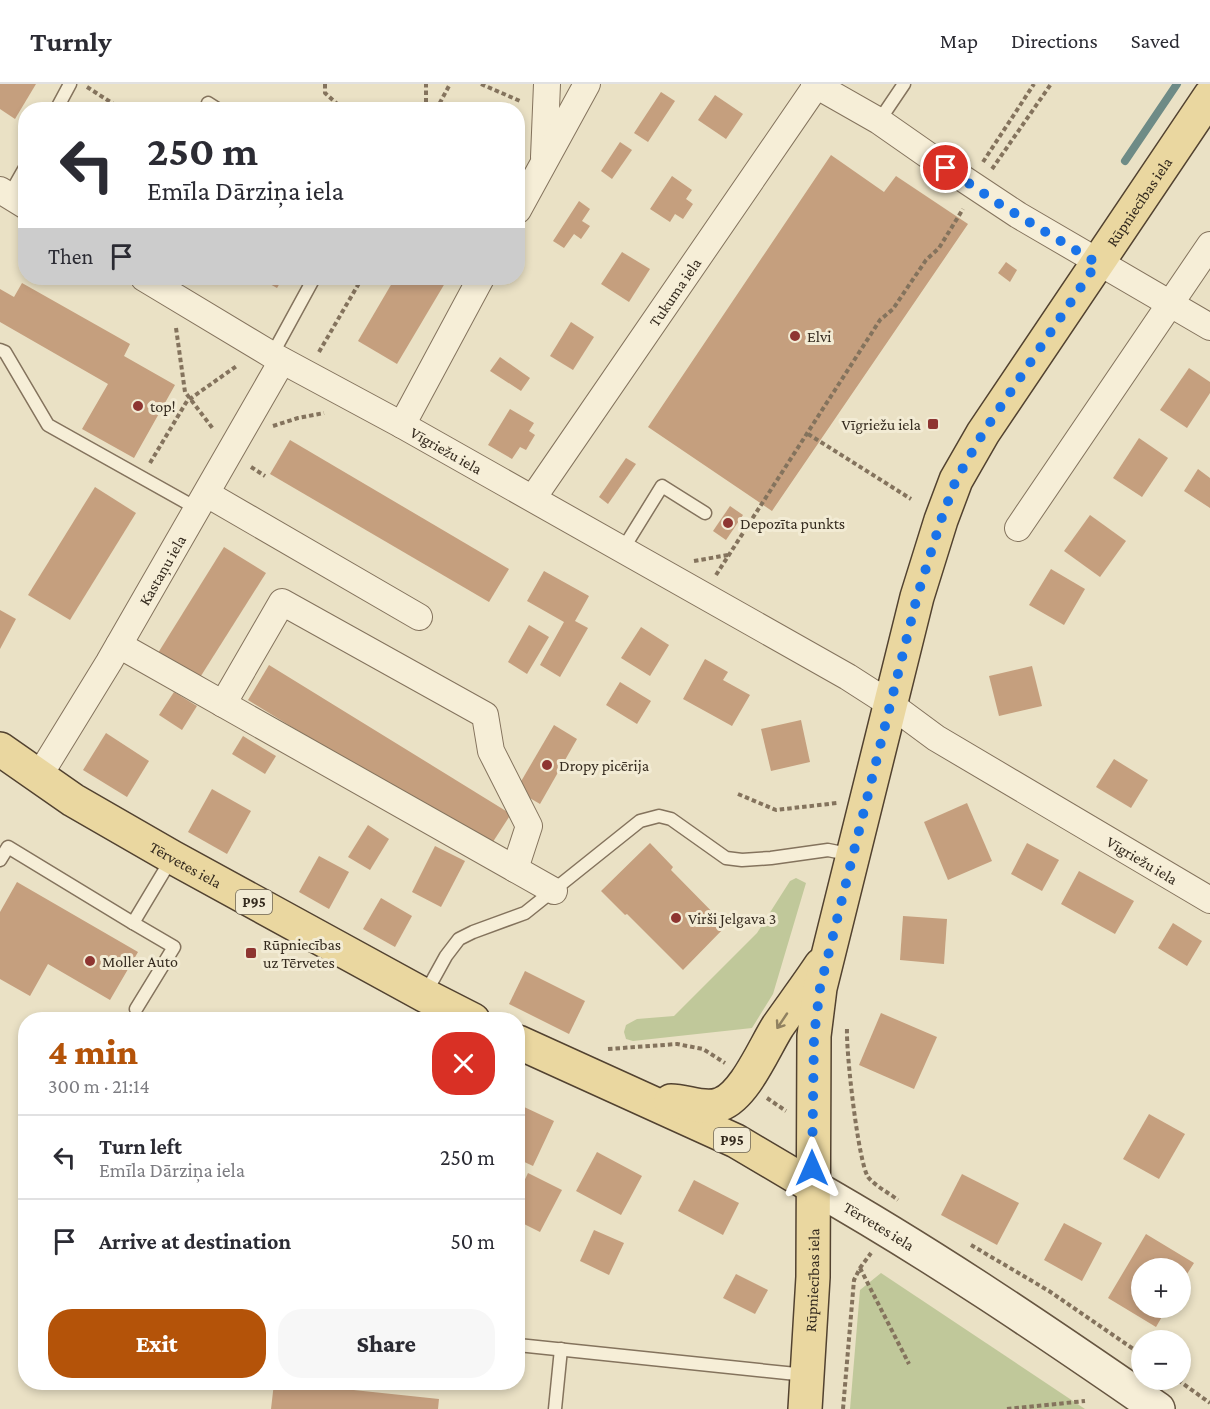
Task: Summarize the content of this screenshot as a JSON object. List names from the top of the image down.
{
  "streets": {
    "main road": ["Rūpniecības iela", "Tērvetes iela", "P95"],
    "street": ["Tukuma iela", "Vīgriežu iela", "Kastaņu iela"]
  },
  "crossings": [
    ["Rūpniecības iela", "Vīgriežu iela"],
    ["Rūpniecības iela", "Tērvetes iela"],
    ["Tukuma iela", "Vīgriežu iela"],
    ["Vīgriežu iela", "Kastaņu iela"],
    ["Kastaņu iela", "Tērvetes iela"]
  ],
  "places": {
    "other": [
      "Elvi",
      "top!",
      "Depozīta punkts",
      "Dropy picērija",
      "Virši Jelgava 3",
      "Moller Auto"
    ],
    "transit": ["Vīgriežu iela", "Rūpniecības uz Tērvetes"]
  },
  "page": {
    "header": "Turnly",
    "nav": ["Map", "Directions", "Saved"],
    "turn": ["250 m", "Emīla Dārziņa iela"],
    "then": "Then",
    "heading": ["4 min", "300 m · 21:14"],
    "list": [
      {
        "name": "Turn left",
        "note": "Emīla Dārziņa iela",
        "value": "250 m"
      },
      {
        "name": "Arrive at destination",
        "value": "50 m"
      }
    ],
    "map_buttons": ["+", "−"],
    "buttons": ["Exit", "Share"]
  }
}
